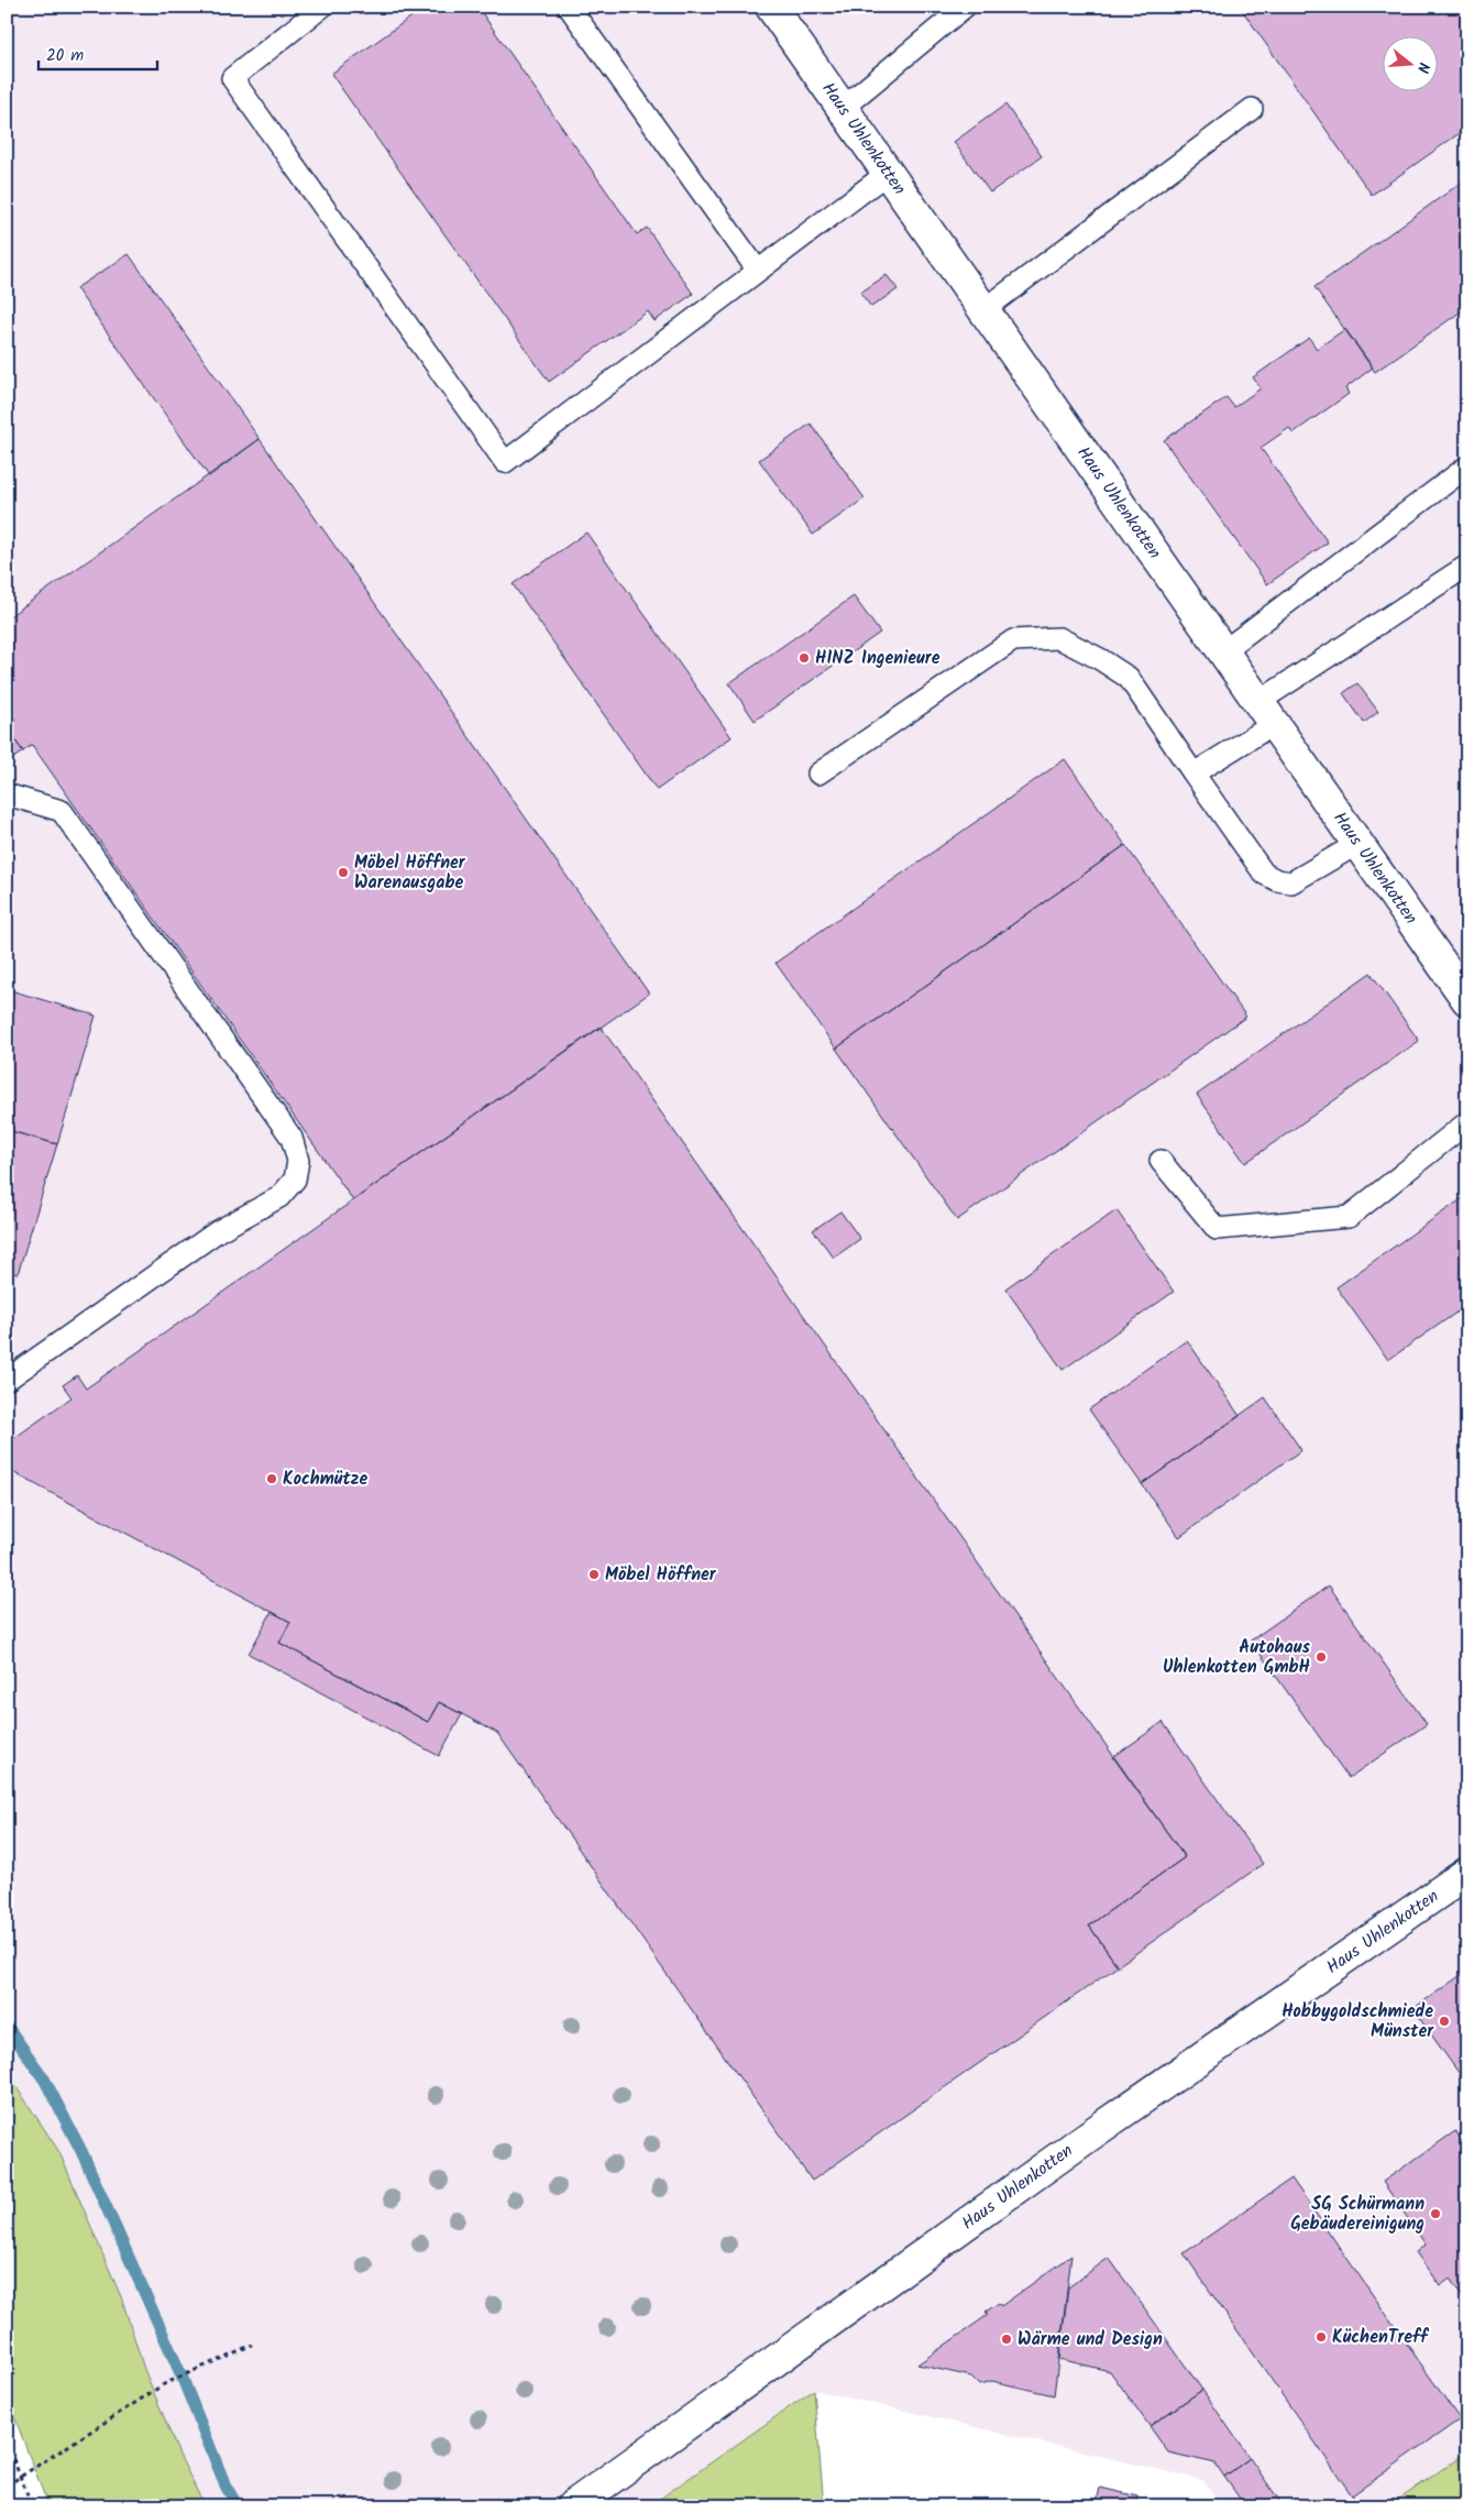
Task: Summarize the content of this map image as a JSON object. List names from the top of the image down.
{
  "streets": {
    "street": ["Haus Uhlenkotten"]
  },
  "places": [
    "HINZ Ingenieure",
    "Möbel Höffner Warenausgabe",
    "Kochmütze",
    "Möbel Höffner",
    "Autohaus Uhlenkotten GmbH",
    "Hobbygoldschmiede Münster",
    "SG Schürmann Gebäudereinigung",
    "KüchenTreff",
    "Wärme und Design"
  ],
  "scale_bar": "20 m",
  "north": "right"
}
